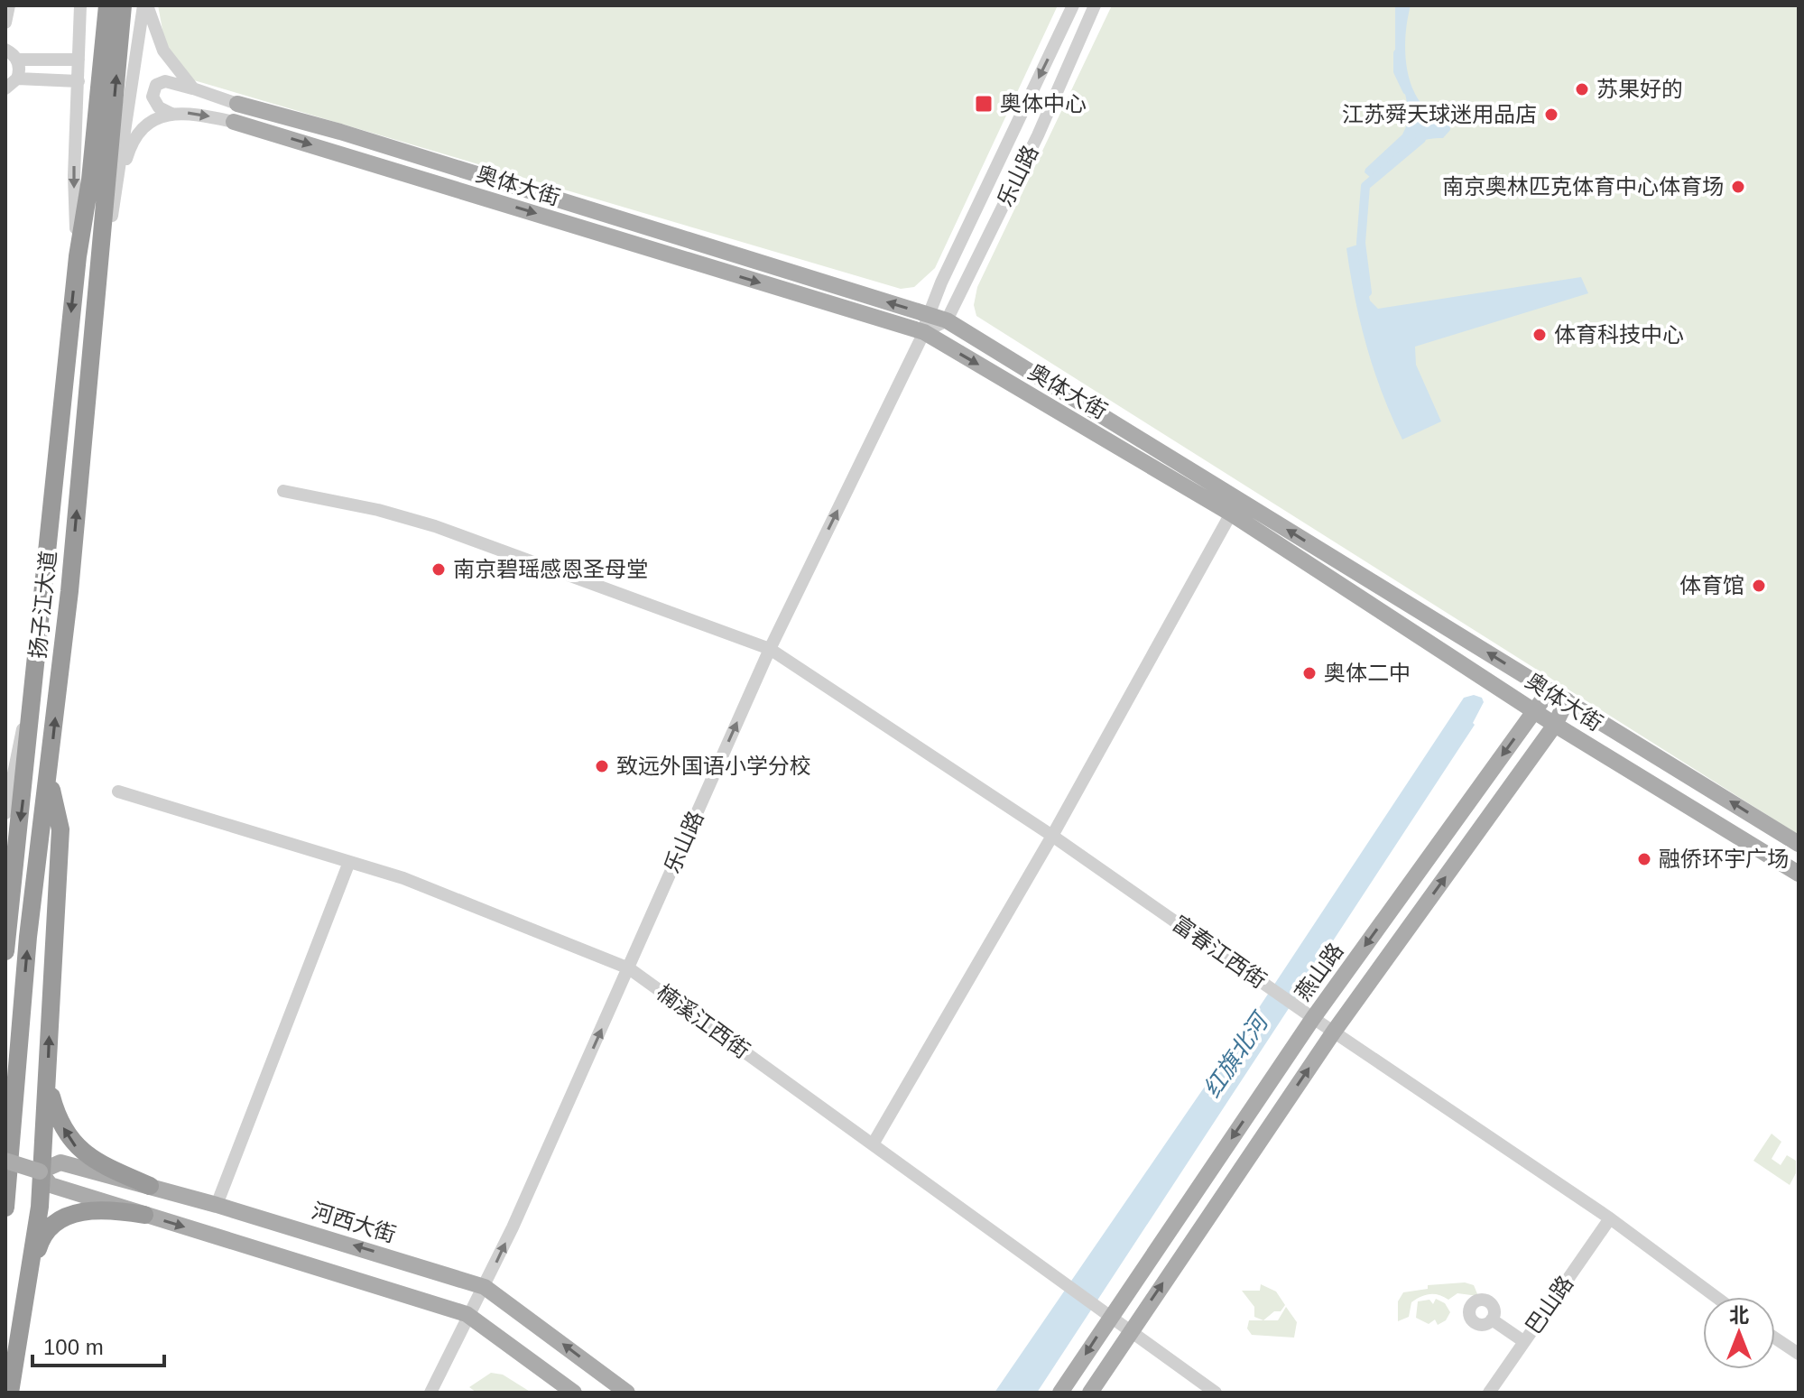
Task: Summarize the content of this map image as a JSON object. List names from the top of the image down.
{
  "streets": {
    "highway": ["扬子江大道"],
    "main road": ["奥体大街", "燕山路", "河西大街"],
    "street": [
      "乐山路",
      "富春江西街",
      "楠溪江西街",
      "巴山路"
    ]
  },
  "crossings": [
    ["乐山路", "奥体大街"],
    ["乐山路", "富春江西街"],
    ["乐山路", "楠溪江西街"],
    ["乐山路", "河西大街"],
    ["奥体大街", "燕山路"],
    ["富春江西街", "燕山路"],
    ["富春江西街", "巴山路"],
    ["燕山路", "楠溪江西街"]
  ],
  "water": ["红旗北河"],
  "places": {
    "other": [
      "苏果好的",
      "江苏舜天球迷用品店",
      "南京奥林匹克体育中心体育场",
      "体育科技中心",
      "南京碧瑶感恩圣母堂",
      "体育馆",
      "奥体二中",
      "致远外国语小学分校",
      "融侨环宇广场"
    ],
    "transit": ["奥体中心"]
  },
  "scale_bar": "100 m",
  "north": "top"
}
